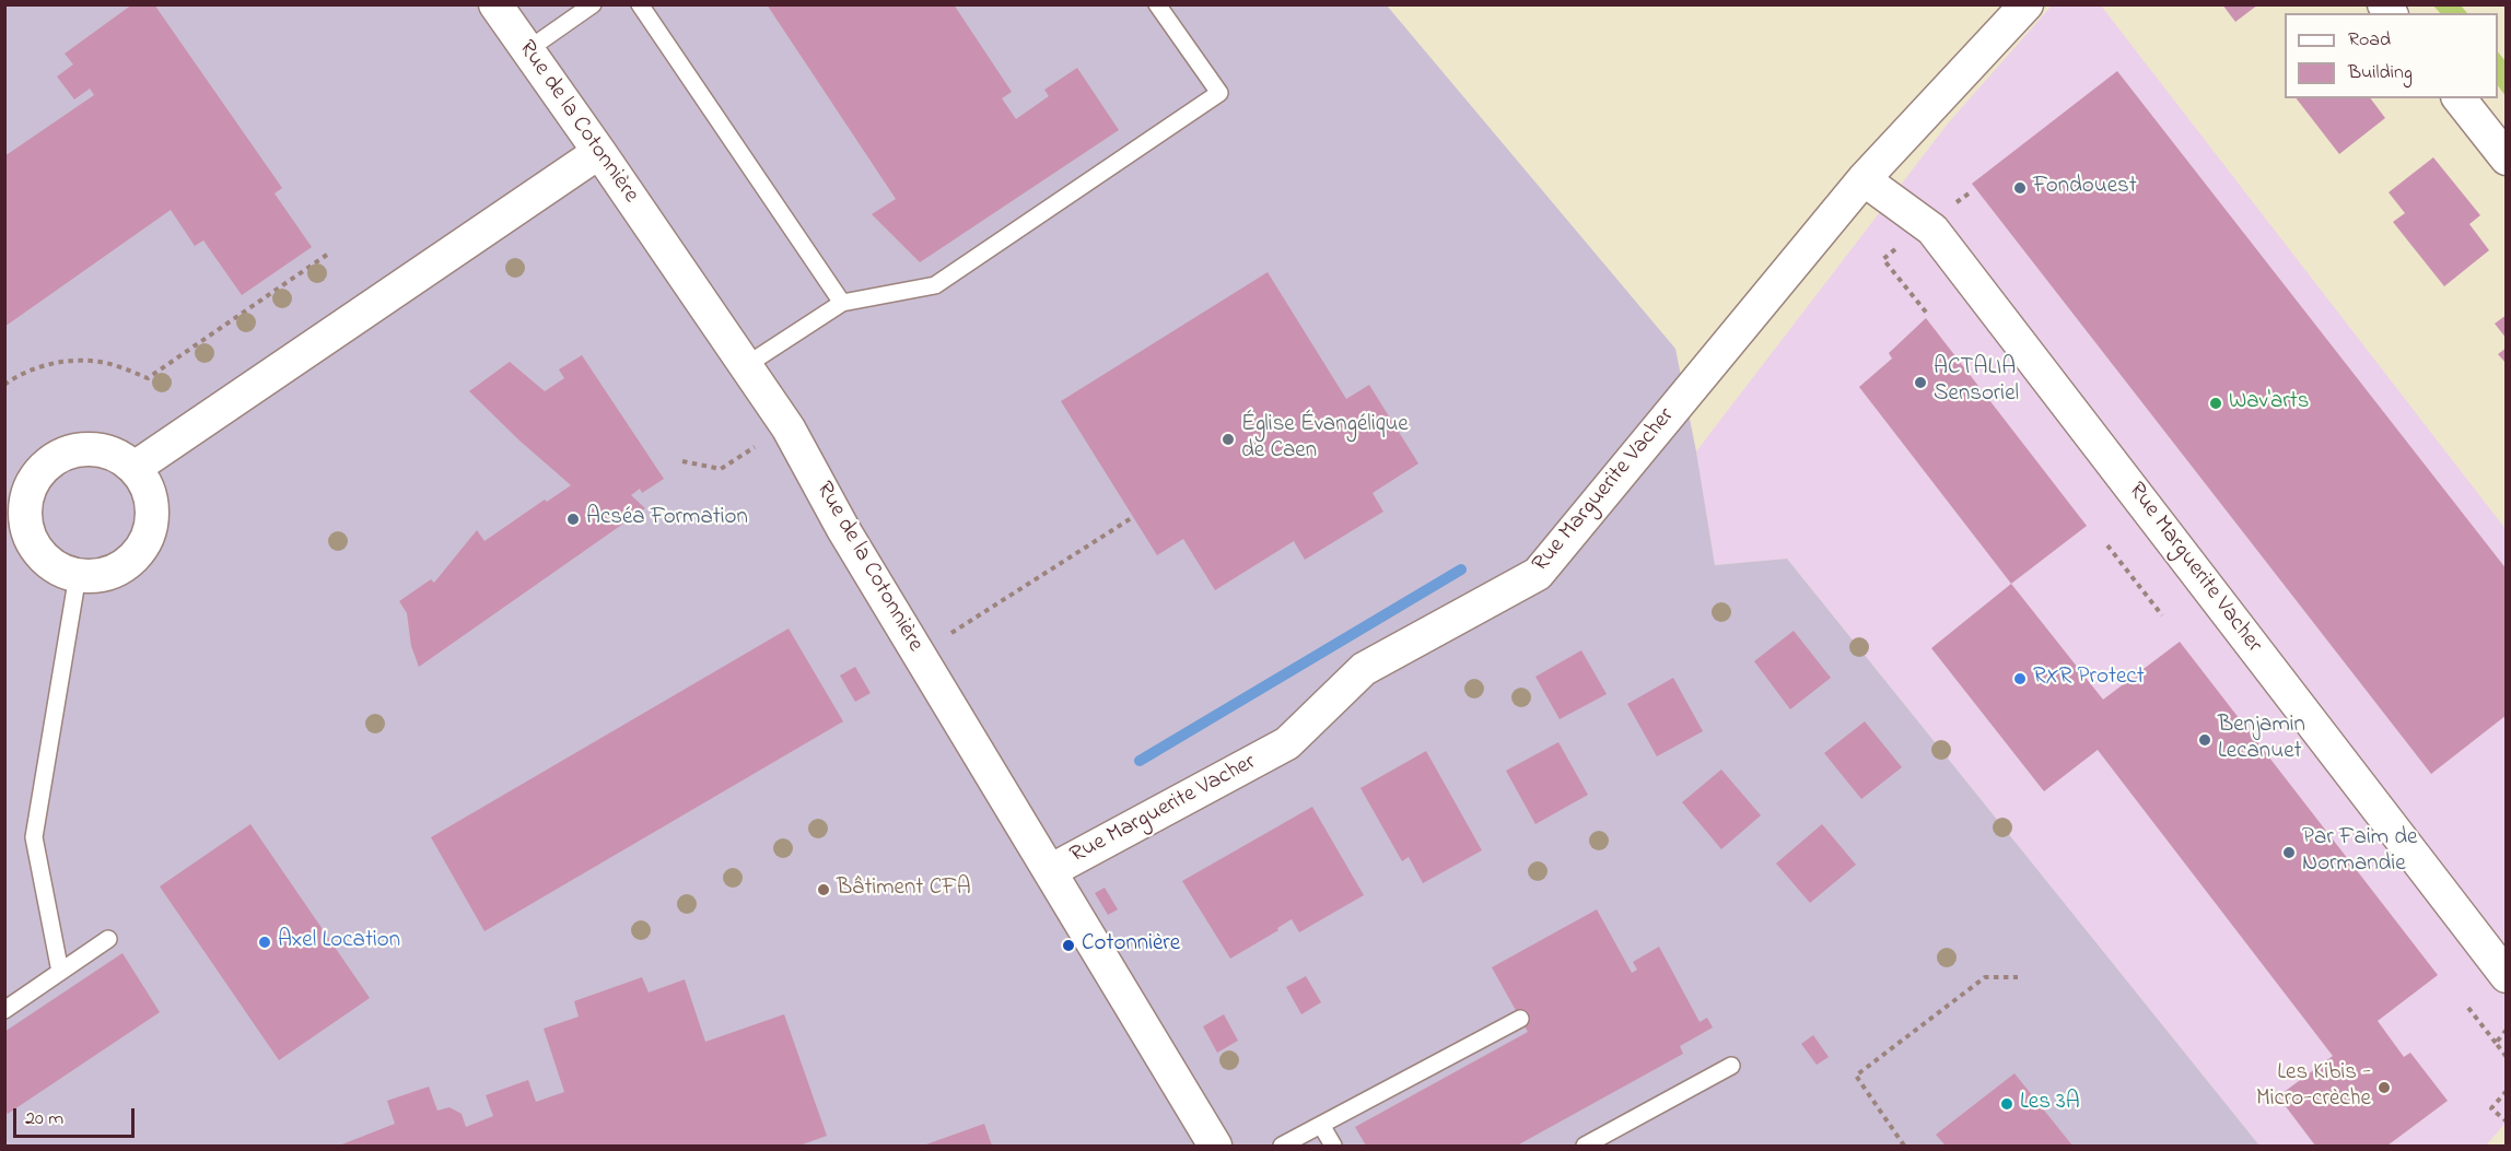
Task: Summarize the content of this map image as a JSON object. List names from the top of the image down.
{
  "streets": {
    "street": ["Rue de la Cotonnière", "Rue Marguerite Vacher"]
  },
  "crossings": [
    ["Rue de la Cotonnière", "Rue Marguerite Vacher"]
  ],
  "places": [
    "Fondouest",
    "ACTALIA Sensoriel",
    "Wav'arts",
    "Église Évangélique de Caen",
    "Acséa Formation",
    "RXR Protect",
    "Benjamin Lecanuet",
    "Par Faim de Normandie",
    "Bâtiment CFA",
    "Axel Location",
    "Cotonnière",
    "Les Kibis - Micro-crèche",
    "Les 3A"
  ],
  "legend": ["Road", "Building"],
  "scale_bar": "20 m"
}
